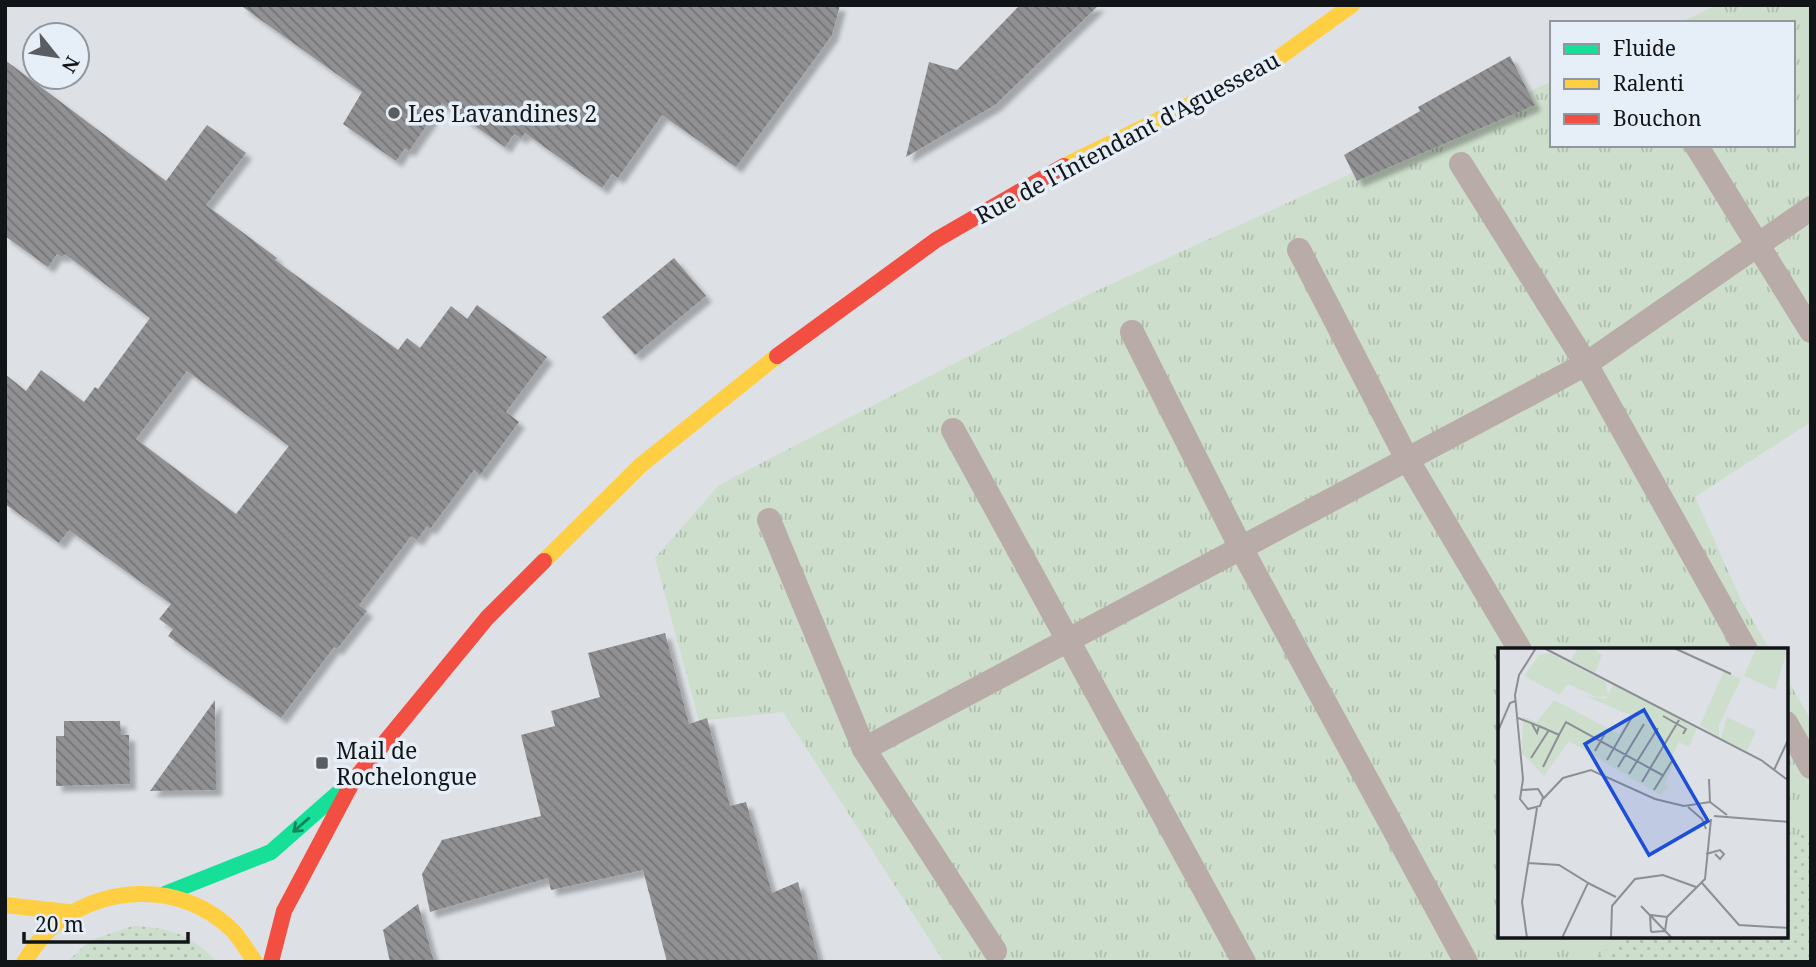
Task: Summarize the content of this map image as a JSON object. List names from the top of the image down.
{
  "streets": {
    "street": ["Rue de l'Intendant d'Aguesseau"]
  },
  "places": {
    "other": ["Les Lavandines 2"],
    "transit": ["Mail de Rochelongue"]
  },
  "legend": ["Fluide", "Ralenti", "Bouchon"],
  "scale_bar": "20 m",
  "north": "bottom right"
}
